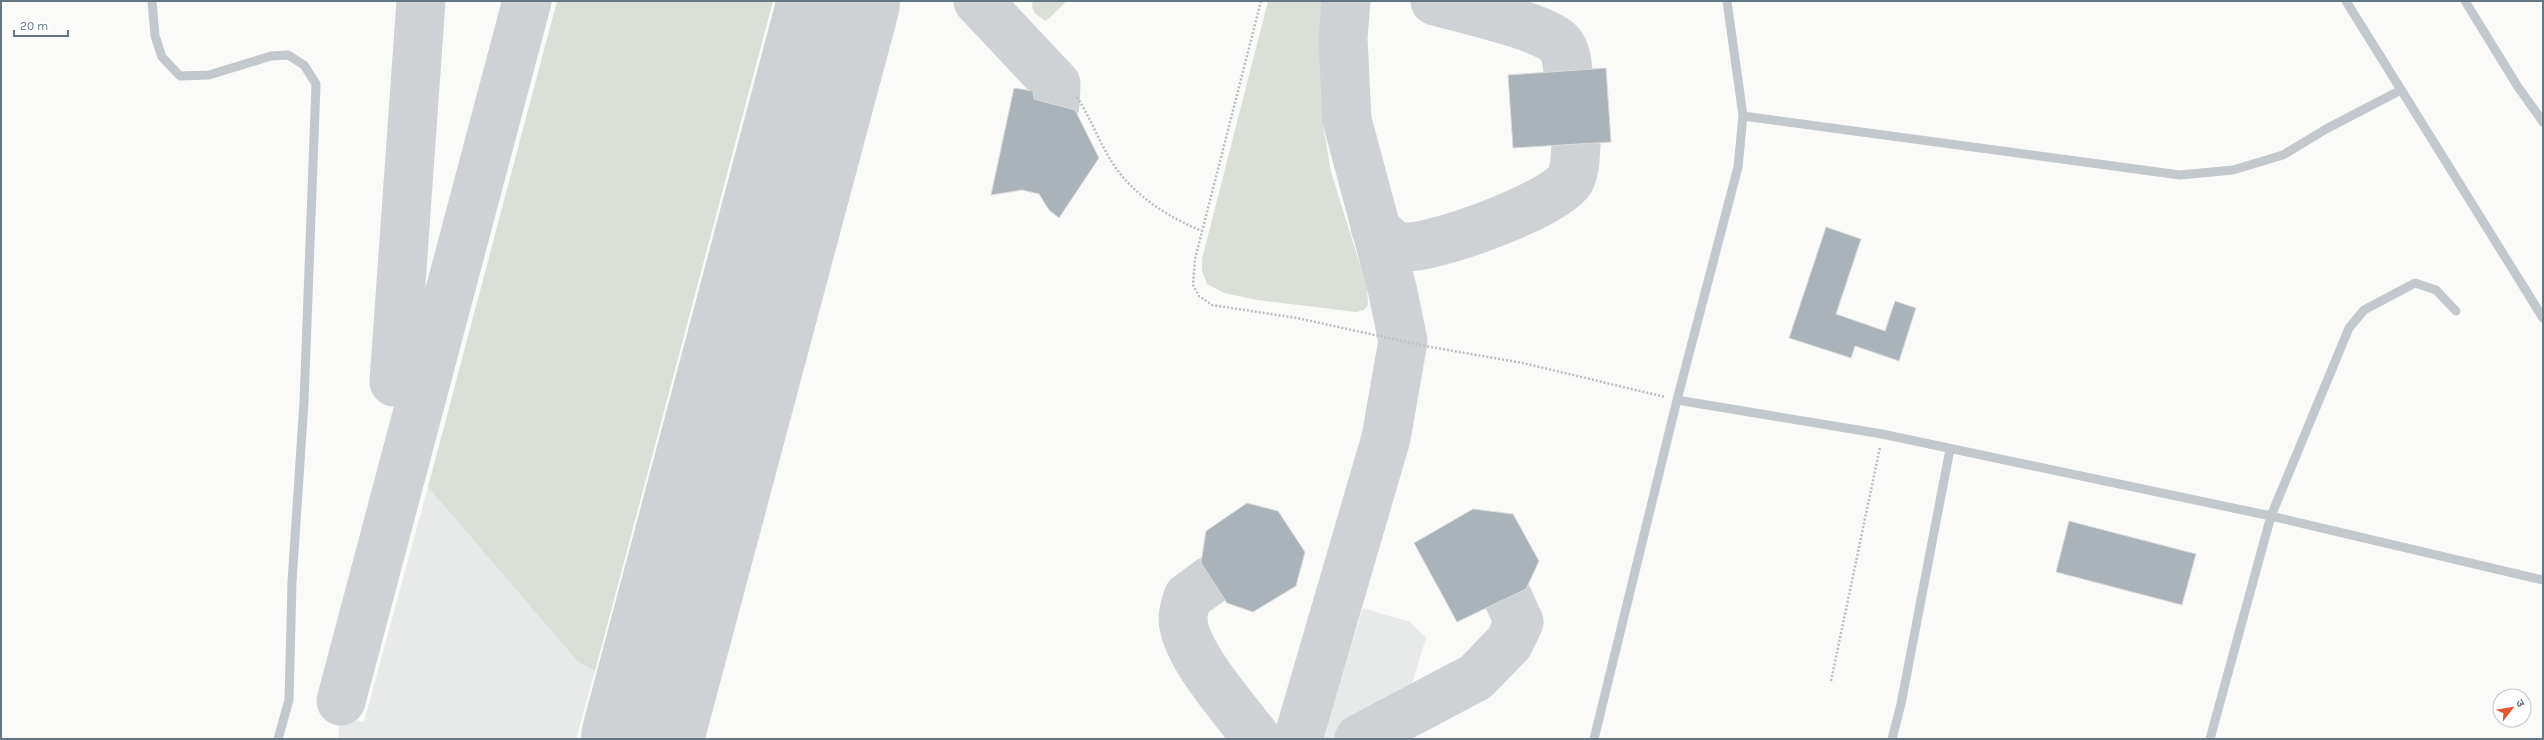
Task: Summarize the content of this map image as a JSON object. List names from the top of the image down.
{
  "scale_bar": "20 m",
  "north": "top right"
}
